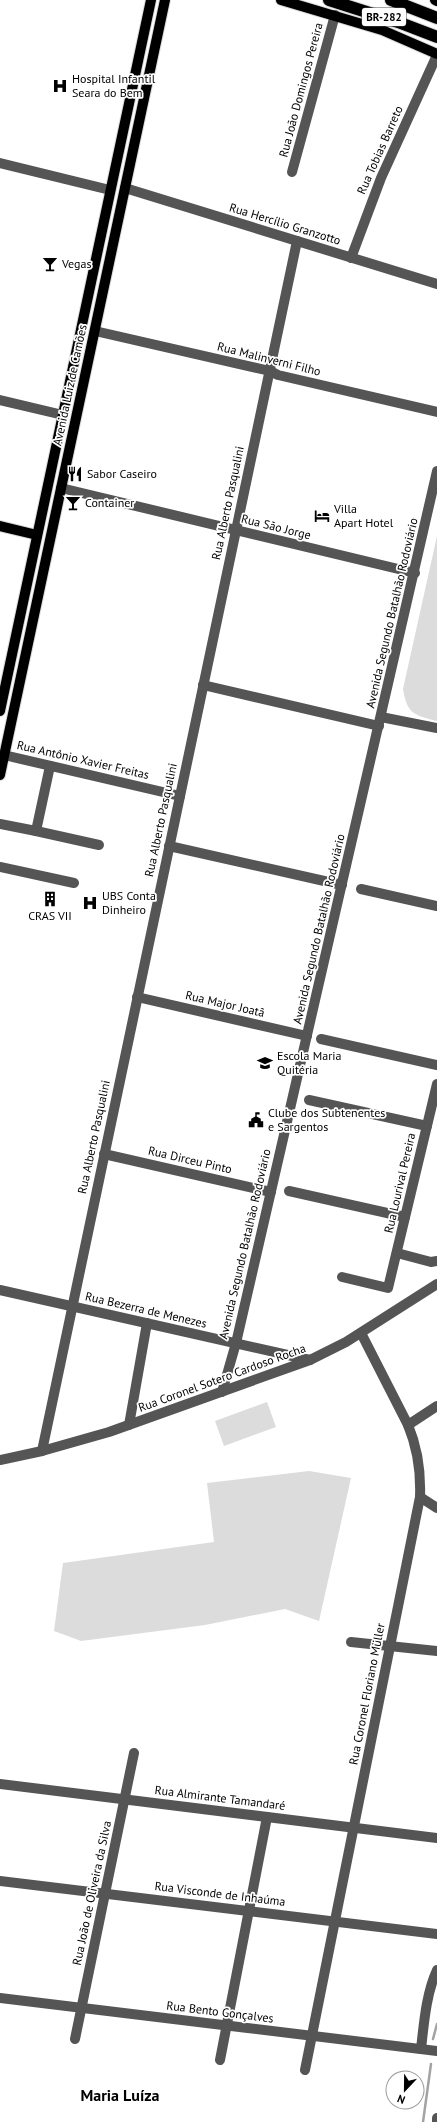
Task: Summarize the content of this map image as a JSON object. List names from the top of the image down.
{
  "streets": {
    "highway": ["BR-282"],
    "main road": ["Avenida Luiz de Camões"],
    "street": [
      "Rua João Domingos Pereira",
      "Rua Tobias Barreto",
      "Rua Hercílio Granzotto",
      "Rua Malinverni Filho",
      "Rua Alberto Pasqualini",
      "Rua São Jorge",
      "Avenida Segundo Batalhão Rodoviário",
      "Rua Antônio Xavier Freitas",
      "Rua Major Joatã",
      "Rua Dirceu Pinto",
      "Rua Lourival Pereira",
      "Rua Bezerra de Menezes",
      "Rua Coronel Sotero Cardoso Rocha",
      "Rua Coronel Floriano Müller",
      "Rua Almirante Tamandaré",
      "Rua João de Oliveira da Silva",
      "Rua Visconde de Inhaúma",
      "Rua Bento Gonçalves"
    ]
  },
  "crossings": [
    ["Rua Tobias Barreto", "Rua Hercílio Granzotto"],
    ["Rua Hercílio Granzotto", "Avenida Luiz de Camões"],
    ["Rua Hercílio Granzotto", "Rua Alberto Pasqualini"],
    ["Rua Malinverni Filho", "Avenida Luiz de Camões"],
    ["Rua Malinverni Filho", "Rua Alberto Pasqualini"],
    ["Avenida Luiz de Camões", "Rua São Jorge"],
    ["Avenida Luiz de Camões", "Rua Antônio Xavier Freitas"],
    ["Rua Alberto Pasqualini", "Rua São Jorge"],
    ["Rua Alberto Pasqualini", "Rua Antônio Xavier Freitas"],
    ["Rua Alberto Pasqualini", "Rua Major Joatã"],
    ["Rua Alberto Pasqualini", "Rua Dirceu Pinto"],
    ["Rua Alberto Pasqualini", "Rua Bezerra de Menezes"],
    ["Rua Alberto Pasqualini", "Rua Coronel Sotero Cardoso Rocha"],
    ["Rua São Jorge", "Avenida Segundo Batalhão Rodoviário"],
    ["Avenida Segundo Batalhão Rodoviário", "Rua Major Joatã"],
    ["Avenida Segundo Batalhão Rodoviário", "Rua Dirceu Pinto"],
    ["Avenida Segundo Batalhão Rodoviário", "Rua Bezerra de Menezes"],
    ["Avenida Segundo Batalhão Rodoviário", "Rua Coronel Sotero Cardoso Rocha"],
    ["Rua Bezerra de Menezes", "Rua Coronel Sotero Cardoso Rocha"],
    ["Rua Coronel Sotero Cardoso Rocha", "Rua Coronel Floriano Müller"],
    ["Rua Coronel Floriano Müller", "Rua Almirante Tamandaré"],
    ["Rua Coronel Floriano Müller", "Rua Visconde de Inhaúma"],
    ["Rua Coronel Floriano Müller", "Rua Bento Gonçalves"],
    ["Rua Almirante Tamandaré", "Rua João de Oliveira da Silva"],
    ["Rua João de Oliveira da Silva", "Rua Visconde de Inhaúma"],
    ["Rua João de Oliveira da Silva", "Rua Bento Gonçalves"]
  ],
  "districts": ["Maria Luíza"],
  "places": {
    "hospital": ["Hospital Infantil Seara do Bem", "UBS Conta Dinheiro"],
    "bar": ["Vegas", "Container"],
    "restaurant": ["Sabor Caseiro"],
    "hotel": ["Villa Apart Hotel"],
    "building": ["CRAS VII"],
    "school or university": ["Escola Maria Quitéria"],
    "public building": ["Clube dos Subtenentes e Sargentos"]
  },
  "north": "bottom"
}
